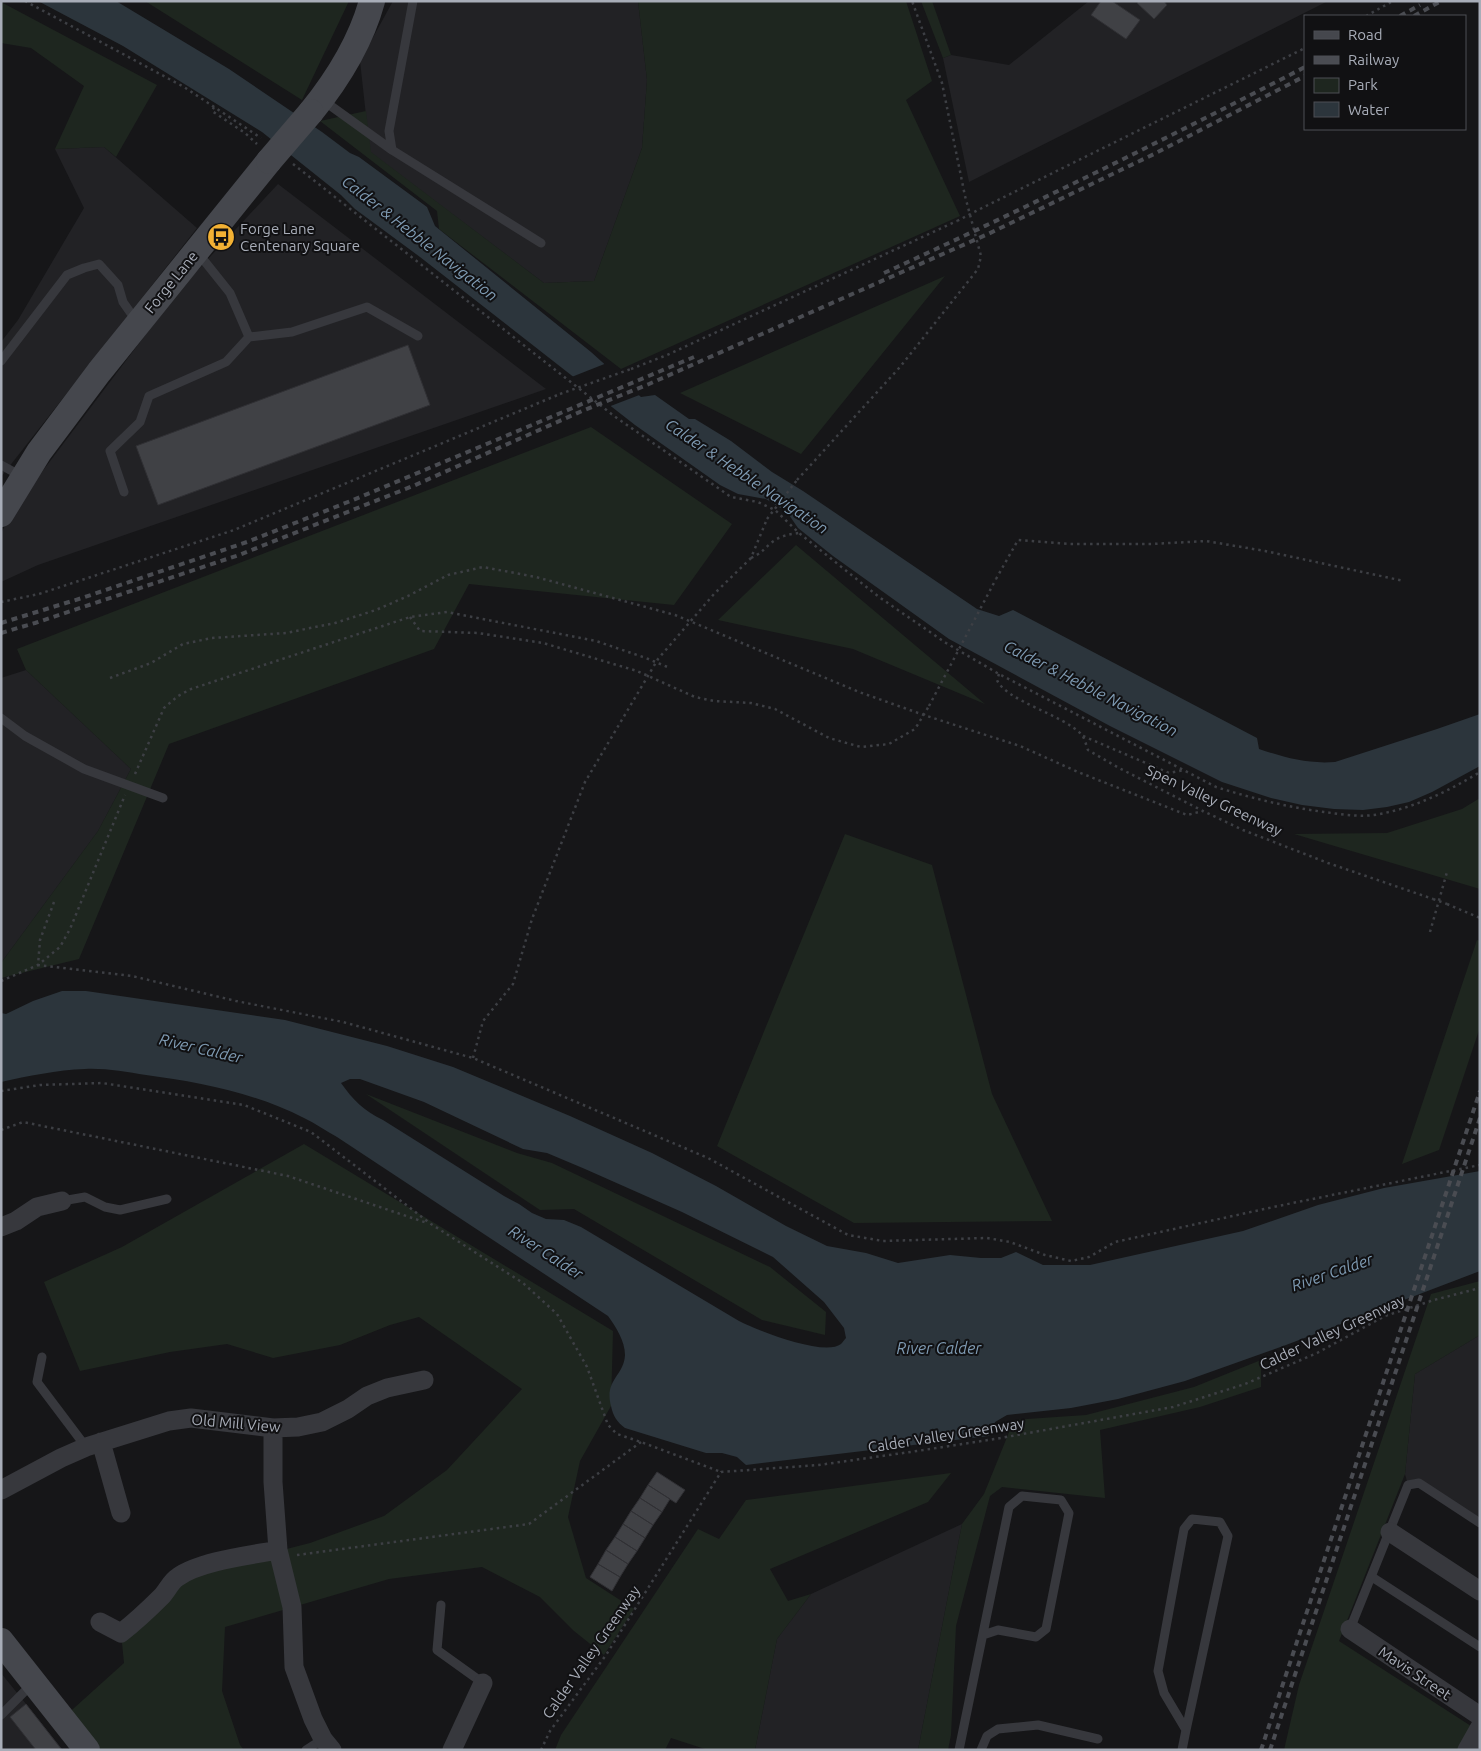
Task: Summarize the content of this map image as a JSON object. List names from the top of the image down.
{
  "streets": {
    "street": ["Forge Lane", "Old Mill View", "Mavis Street"],
    "path": ["Spen Valley Greenway", "Calder Valley Greenway"]
  },
  "water": ["Calder & Hebble Navigation", "River Calder"],
  "places": {
    "bus stop": ["Forge Lane Centenary Square"]
  },
  "legend": [
    "Road",
    "Railway",
    "Park",
    "Water"
  ]
}
